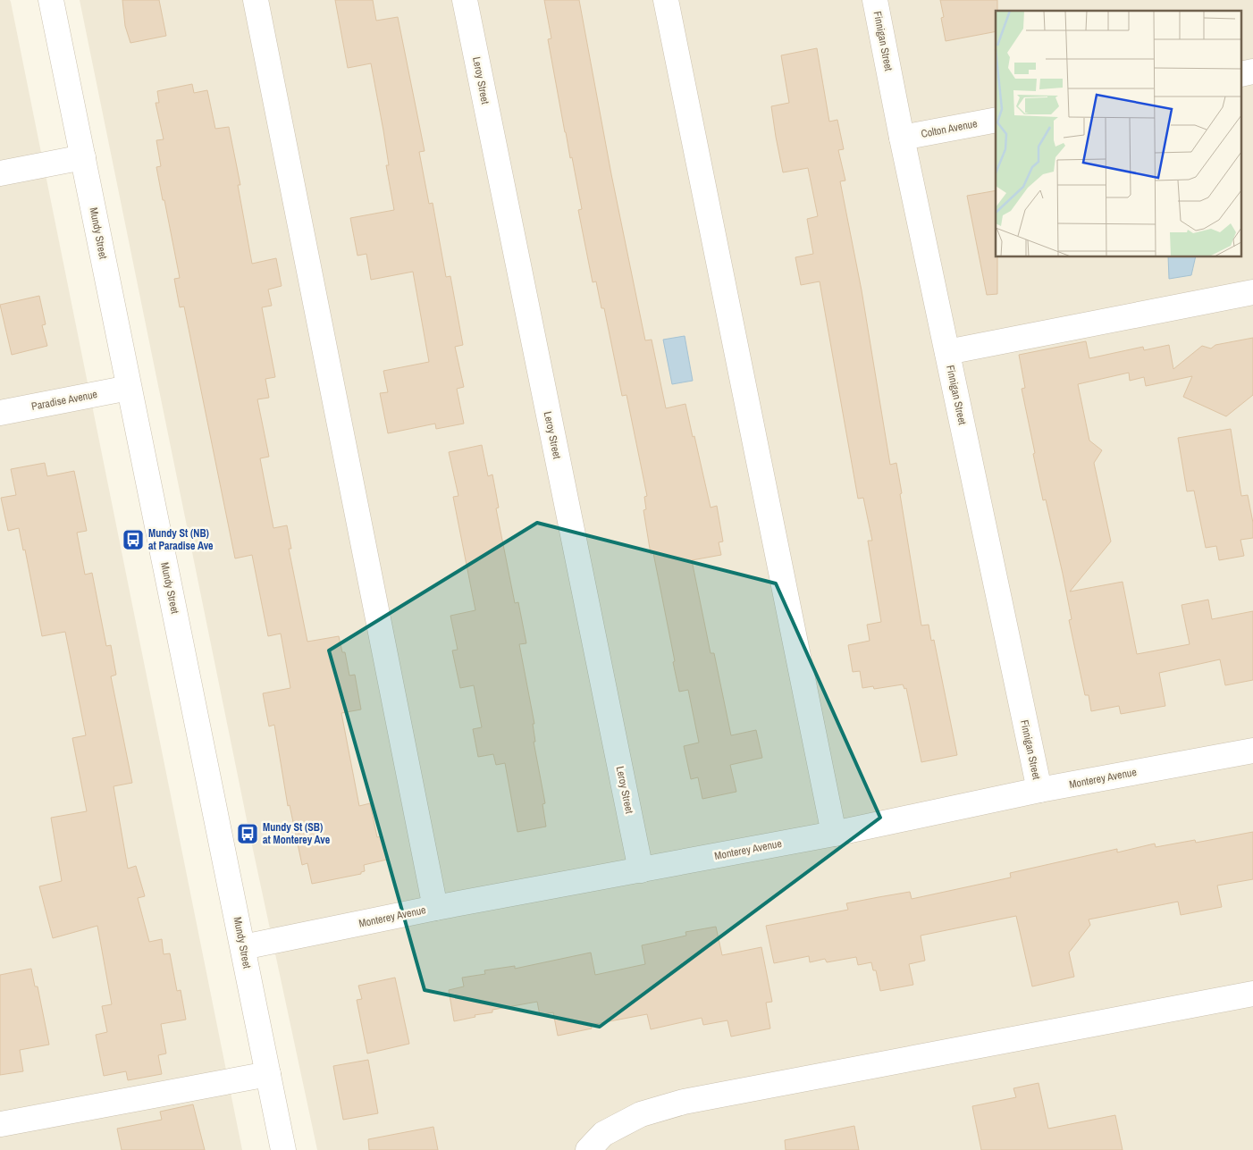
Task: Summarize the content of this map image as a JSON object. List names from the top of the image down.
{
  "streets": {
    "street": [
      "Finnigan Street",
      "Leroy Street",
      "Colton Avenue",
      "Mundy Street",
      "Paradise Avenue",
      "Monterey Avenue"
    ]
  },
  "crossings": [
    ["Finnigan Street", "Colton Avenue"],
    ["Finnigan Street", "Monterey Avenue"],
    ["Leroy Street", "Monterey Avenue"],
    ["Mundy Street", "Paradise Avenue"],
    ["Mundy Street", "Monterey Avenue"]
  ],
  "places": {
    "bus stop": ["Mundy St (NB) at Paradise Ave", "Mundy St (SB) at Monterey Ave"]
  }
}
